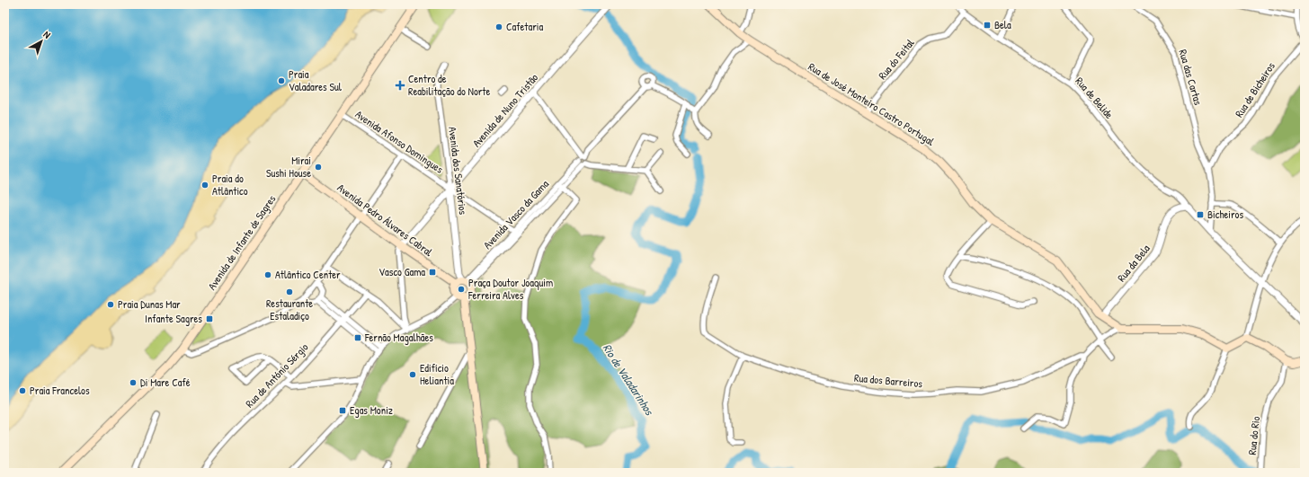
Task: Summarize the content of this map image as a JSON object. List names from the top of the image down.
{
  "streets": {
    "main road": ["Rua de José Monteiro Castro Portugal", "Avenida Pedro Álvares Cabral", "Avenida de Infante de Sagres"],
    "street": [
      "Rua do Feital",
      "Rua das Cartas",
      "Rua de Bicheiros",
      "Rua de Belide",
      "Avenida de Nuno Tristão",
      "Avenida Afonso Domingues",
      "Avenida dos Sanatórios",
      "Avenida Vasco da Gama",
      "Rua da Bela",
      "Rua de António Sérgio",
      "Rua dos Barreiros",
      "Rua do Rio"
    ]
  },
  "crossings": [
    ["Rua do Feital", "Rua de Belide"],
    ["Rua do Feital", "Rua de José Monteiro Castro Portugal"],
    ["Rua das Cartas", "Rua de Bicheiros"],
    ["Rua de Belide", "Rua da Bela"],
    ["Rua de José Monteiro Castro Portugal", "Rua da Bela"],
    ["Rua de José Monteiro Castro Portugal", "Rua dos Barreiros"],
    ["Avenida de Nuno Tristão", "Avenida Afonso Domingues"],
    ["Avenida de Nuno Tristão", "Avenida dos Sanatórios"],
    ["Avenida de Nuno Tristão", "Avenida Pedro Álvares Cabral"],
    ["Avenida Afonso Domingues", "Avenida dos Sanatórios"],
    ["Avenida Afonso Domingues", "Avenida Vasco da Gama"],
    ["Avenida Afonso Domingues", "Avenida de Infante de Sagres"],
    ["Avenida dos Sanatórios", "Avenida Vasco da Gama"],
    ["Avenida dos Sanatórios", "Avenida Pedro Álvares Cabral"],
    ["Avenida Vasco da Gama", "Avenida Pedro Álvares Cabral"],
    ["Avenida Pedro Álvares Cabral", "Avenida de Infante de Sagres"]
  ],
  "water": ["Rio de Valadarinhos"],
  "places": {
    "transit": [
      "Bela",
      "Bicheiros",
      "Vasco Gama",
      "Infante Sagres",
      "Fernão Magalhães",
      "Egas Moniz"
    ],
    "other": [
      "Cafetaria",
      "Praia Valadares Sul",
      "Mirai Sushi House",
      "Praia do Atlântico",
      "Atlântico Center",
      "Praça Doutor Joaquim Ferreira Alves",
      "Restaurante Estaladiço",
      "Praia Dunas Mar",
      "Edifício Heliantia",
      "Di Mare Café",
      "Praia Francelos"
    ],
    "health": ["Centro de Reabilitação do Norte"]
  },
  "north": "top right"
}
